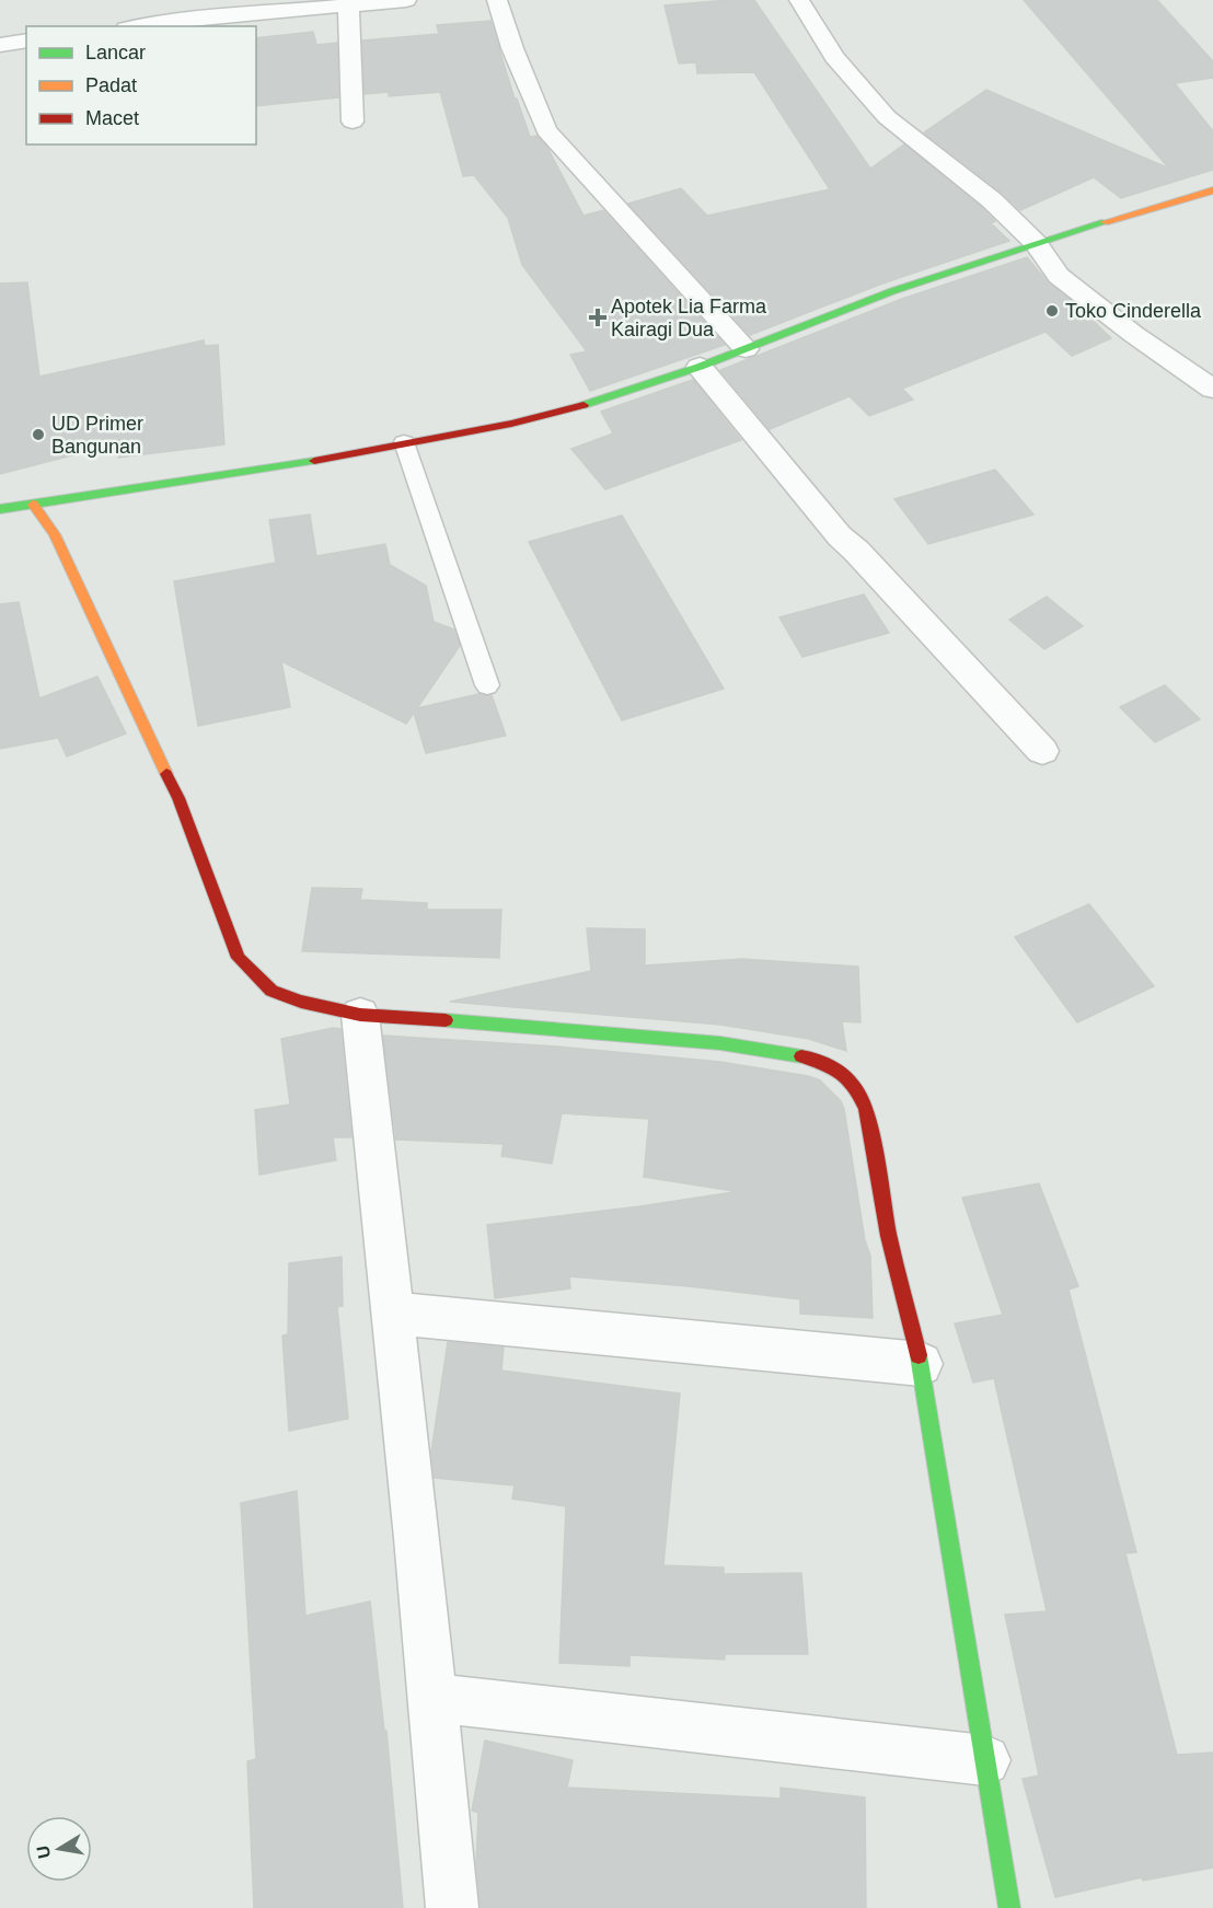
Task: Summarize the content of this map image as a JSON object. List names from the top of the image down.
{
  "places": {
    "other": ["Toko Cinderella", "UD Primer Bangunan"],
    "health": ["Apotek Lia Farma Kairagi Dua"]
  },
  "legend": ["Lancar", "Padat", "Macet"],
  "north": "left"
}
